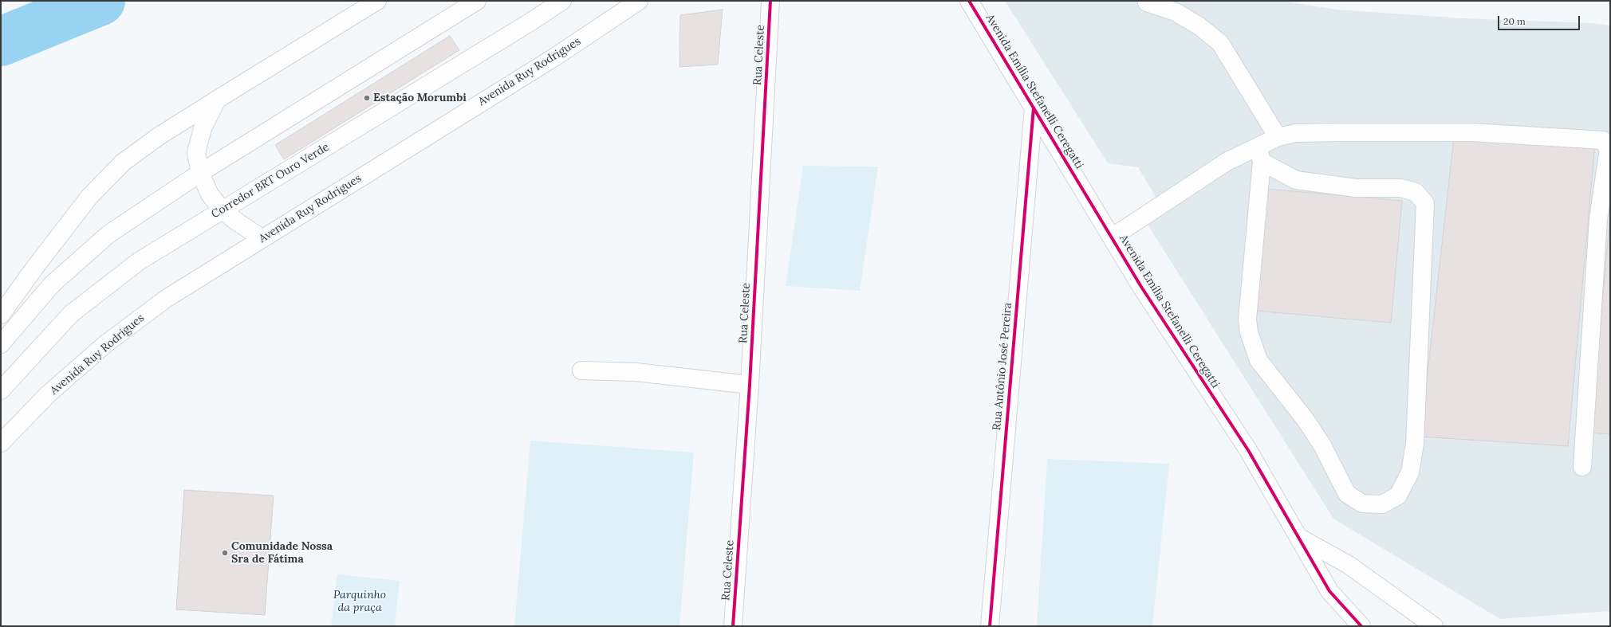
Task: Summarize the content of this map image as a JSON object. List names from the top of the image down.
{
  "streets": {
    "street": [
      "Rua Celeste",
      "Avenida Ruy Rodrigues",
      "Avenida Emília Stefanelli Ceregatti",
      "Corredor BRT Ouro Verde",
      "Rua Antônio José Pereira"
    ]
  },
  "crossings": [
    ["Avenida Emília Stefanelli Ceregatti", "Rua Antônio José Pereira"]
  ],
  "parks": ["Parquinho da praça"],
  "places": ["Estação Morumbi", "Comunidade Nossa Sra de Fátima"],
  "scale_bar": "20 m"
}
